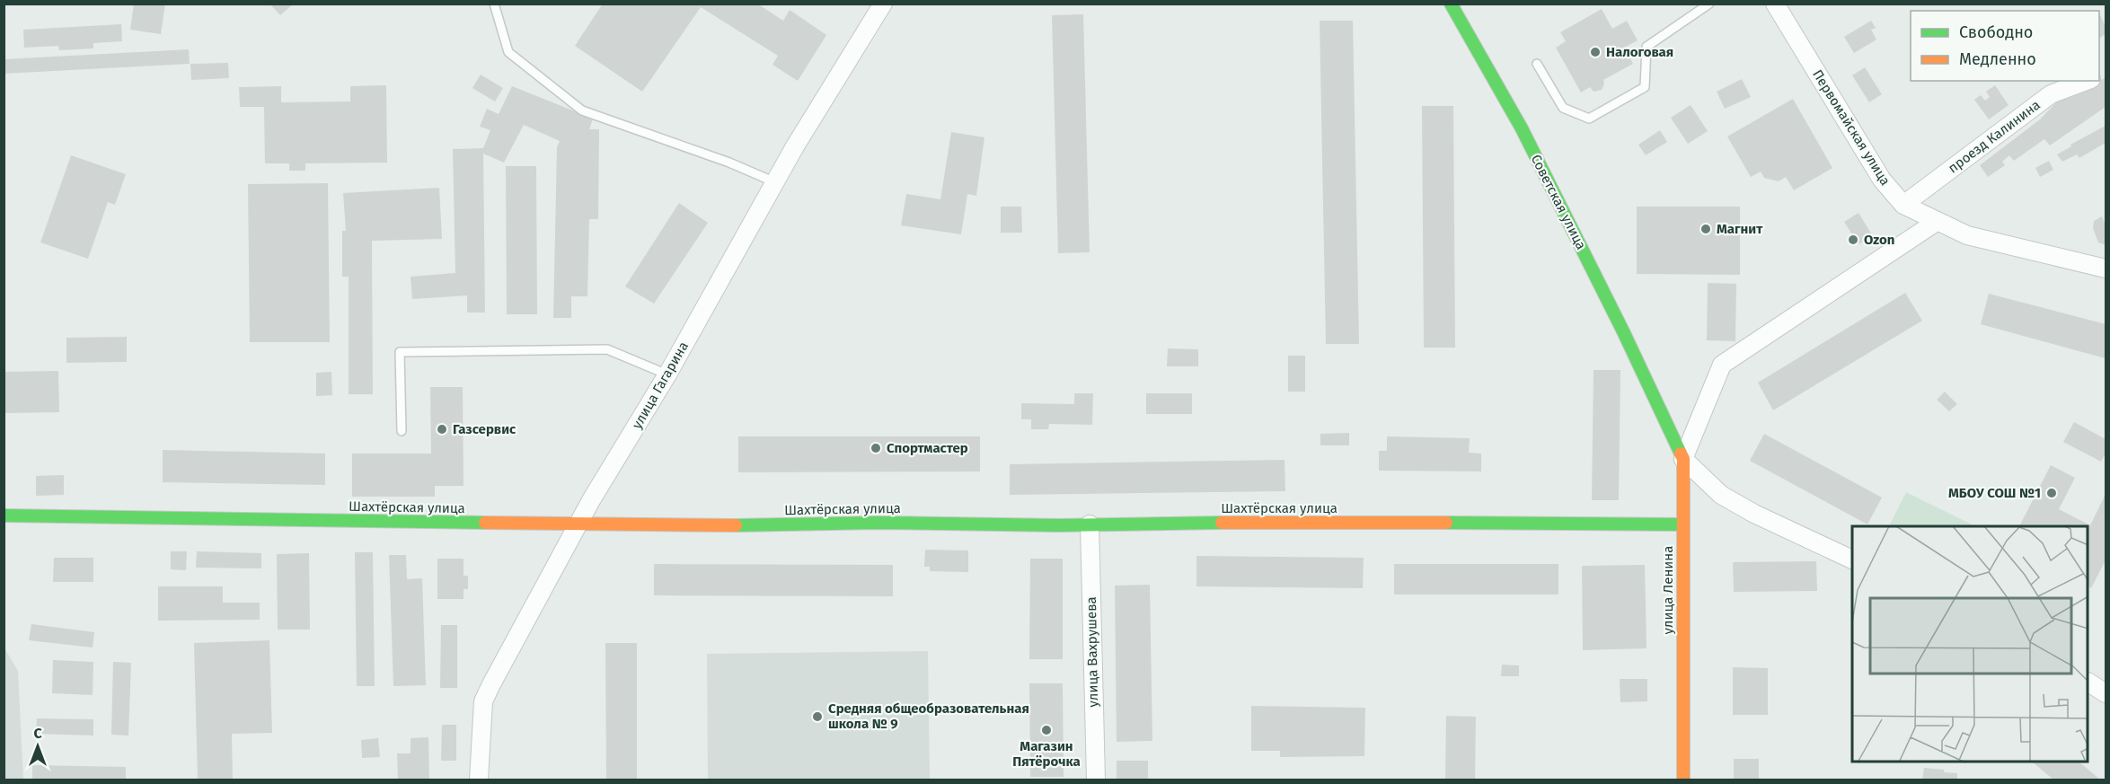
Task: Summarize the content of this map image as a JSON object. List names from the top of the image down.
{
  "streets": {
    "street": [
      "Первомайская улица",
      "проезд Калинина",
      "Советская улица",
      "улица Гагарина",
      "Шахтёрская улица",
      "улица Ленина",
      "улица Вахрушева"
    ]
  },
  "crossings": [
    ["Первомайская улица", "проезд Калинина"],
    ["Советская улица", "улица Ленина"],
    ["улица Гагарина", "Шахтёрская улица"],
    ["Шахтёрская улица", "улица Ленина"],
    ["Шахтёрская улица", "улица Вахрушева"]
  ],
  "places": [
    "Налоговая",
    "Магнит",
    "Ozon",
    "Газсервис",
    "Спортмастер",
    "МБОУ СОШ №1",
    "Средняя общеобразовательная школа № 9",
    "Магазин Пятёрочка"
  ],
  "legend": ["Свободно", "Медленно"],
  "north": "top"
}
